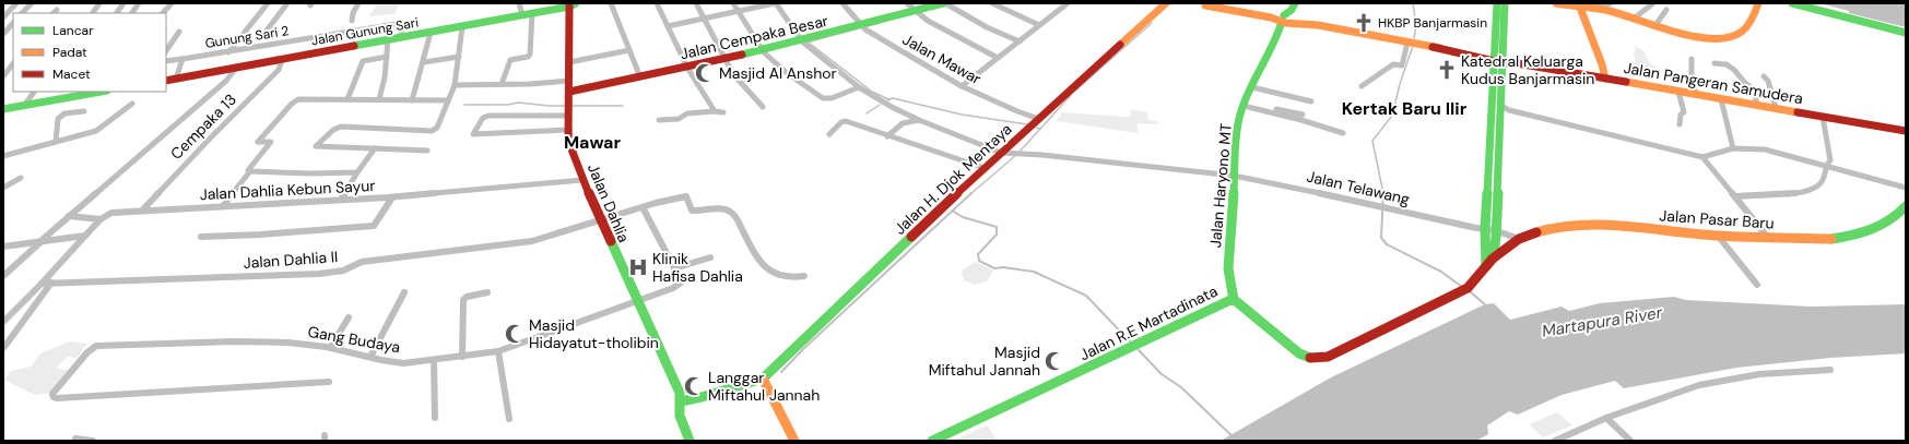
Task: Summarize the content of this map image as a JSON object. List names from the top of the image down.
{
  "streets": {
    "main road": [
      "Jalan Gunung Sari",
      "Jalan Cempaka Besar",
      "Jalan Pangeran Samudera",
      "Jalan H. Djok Mentaya",
      "Jalan Haryono MT",
      "Jalan Dahlia",
      "Jalan Pasar Baru",
      "Jalan R.E Martadinata"
    ],
    "street": [
      "Gunung Sari 2",
      "Jalan Mawar",
      "Cempaka 13",
      "Jalan Telawang",
      "Jalan Dahlia Kebun Sayur",
      "Jalan Dahlia II",
      "Gang Budaya"
    ]
  },
  "crossings": [
    ["Jalan Gunung Sari", "Gunung Sari 2"],
    ["Jalan Gunung Sari", "Cempaka 13"],
    ["Jalan Gunung Sari", "Jalan Dahlia"],
    ["Jalan Cempaka Besar", "Jalan Mawar"],
    ["Jalan Cempaka Besar", "Jalan Dahlia"],
    ["Jalan Mawar", "Jalan H. Djok Mentaya"],
    ["Jalan Pangeran Samudera", "Jalan Haryono MT"],
    ["Cempaka 13", "Jalan Dahlia Kebun Sayur"],
    ["Jalan H. Djok Mentaya", "Jalan Telawang"],
    ["Jalan Haryono MT", "Jalan Telawang"],
    ["Jalan Haryono MT", "Jalan R.E Martadinata"],
    ["Jalan Dahlia Kebun Sayur", "Jalan Dahlia"],
    ["Jalan Dahlia", "Jalan Dahlia II"],
    ["Jalan Dahlia", "Gang Budaya"],
    ["Jalan Pasar Baru", "Jalan R.E Martadinata"]
  ],
  "districts": ["Kertak Baru Ilir", "Mawar"],
  "water": ["Martapura River"],
  "places": {
    "church": ["HKBP Banjarmasin", "Katedral Keluarga Kudus Banjarmasin"],
    "mosque": [
      "Masjid Al Anshor",
      "Masjid Hidayatut-tholibin",
      "Masjid Miftahul Jannah",
      "Langgar Miftahul Jannah"
    ],
    "hospital": ["Klinik Hafisa Dahlia"]
  },
  "legend": ["Lancar", "Padat", "Macet"]
}
